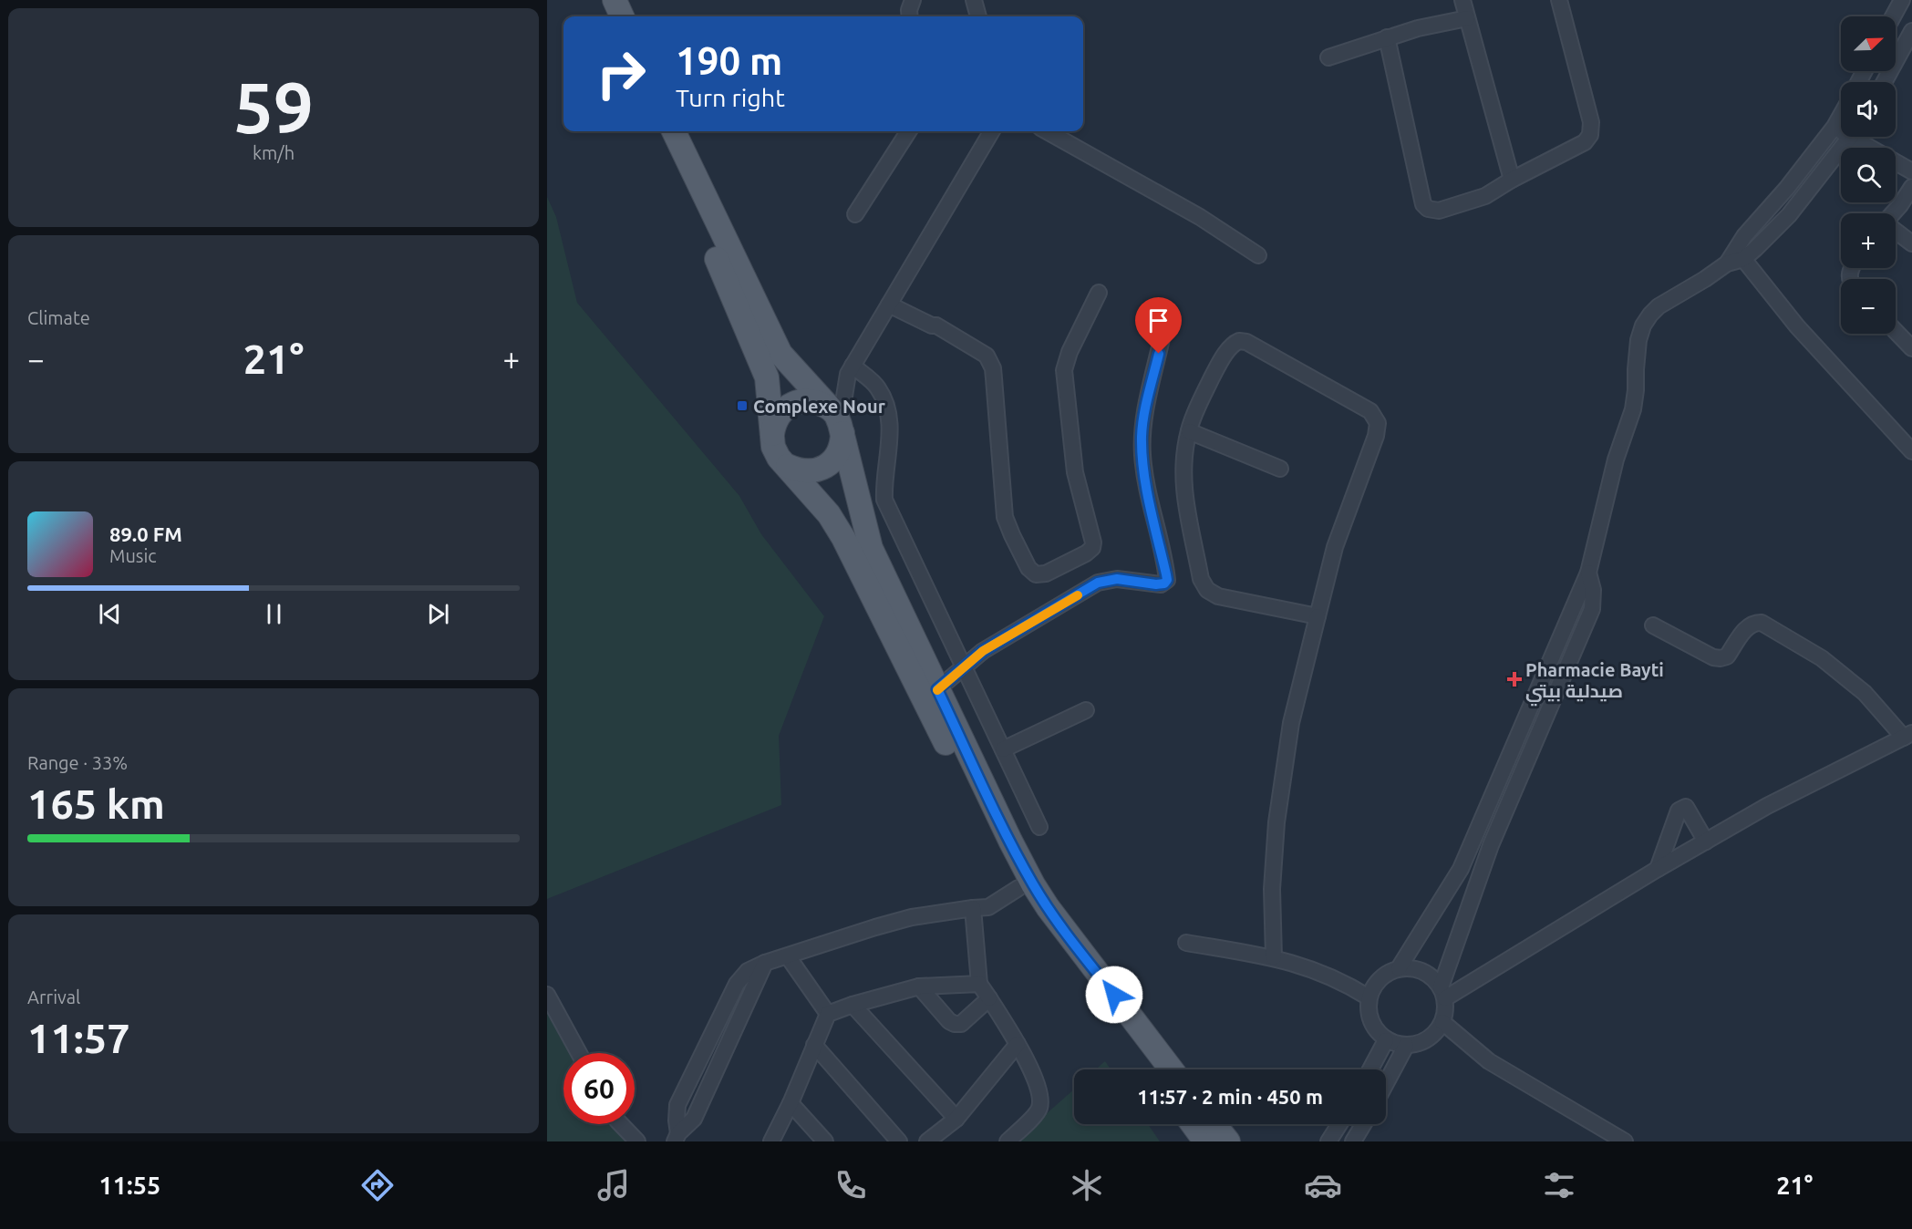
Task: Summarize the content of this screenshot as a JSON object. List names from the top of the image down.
{
  "places": {
    "transit": ["Complexe Nour"],
    "health": ["Pharmacie Bayti صيدلية بيتي"]
  },
  "north": "top right",
  "page": {
    "tile": [
      ["59", "km/h"],
      "Climate",
      ["Range · 33%", "165 km"],
      ["Arrival", "11:57"]
    ],
    "map_buttons": ["+", "−"],
    "turn": ["190 m", "Turn right"],
    "heat": ["−", "21°", "+"],
    "song": ["89.0 FM", "Music"],
    "limit": "60",
    "trip": "11:57 · 2 min · 450 m",
    "tabs": ["11:55", "21°"]
  }
}
